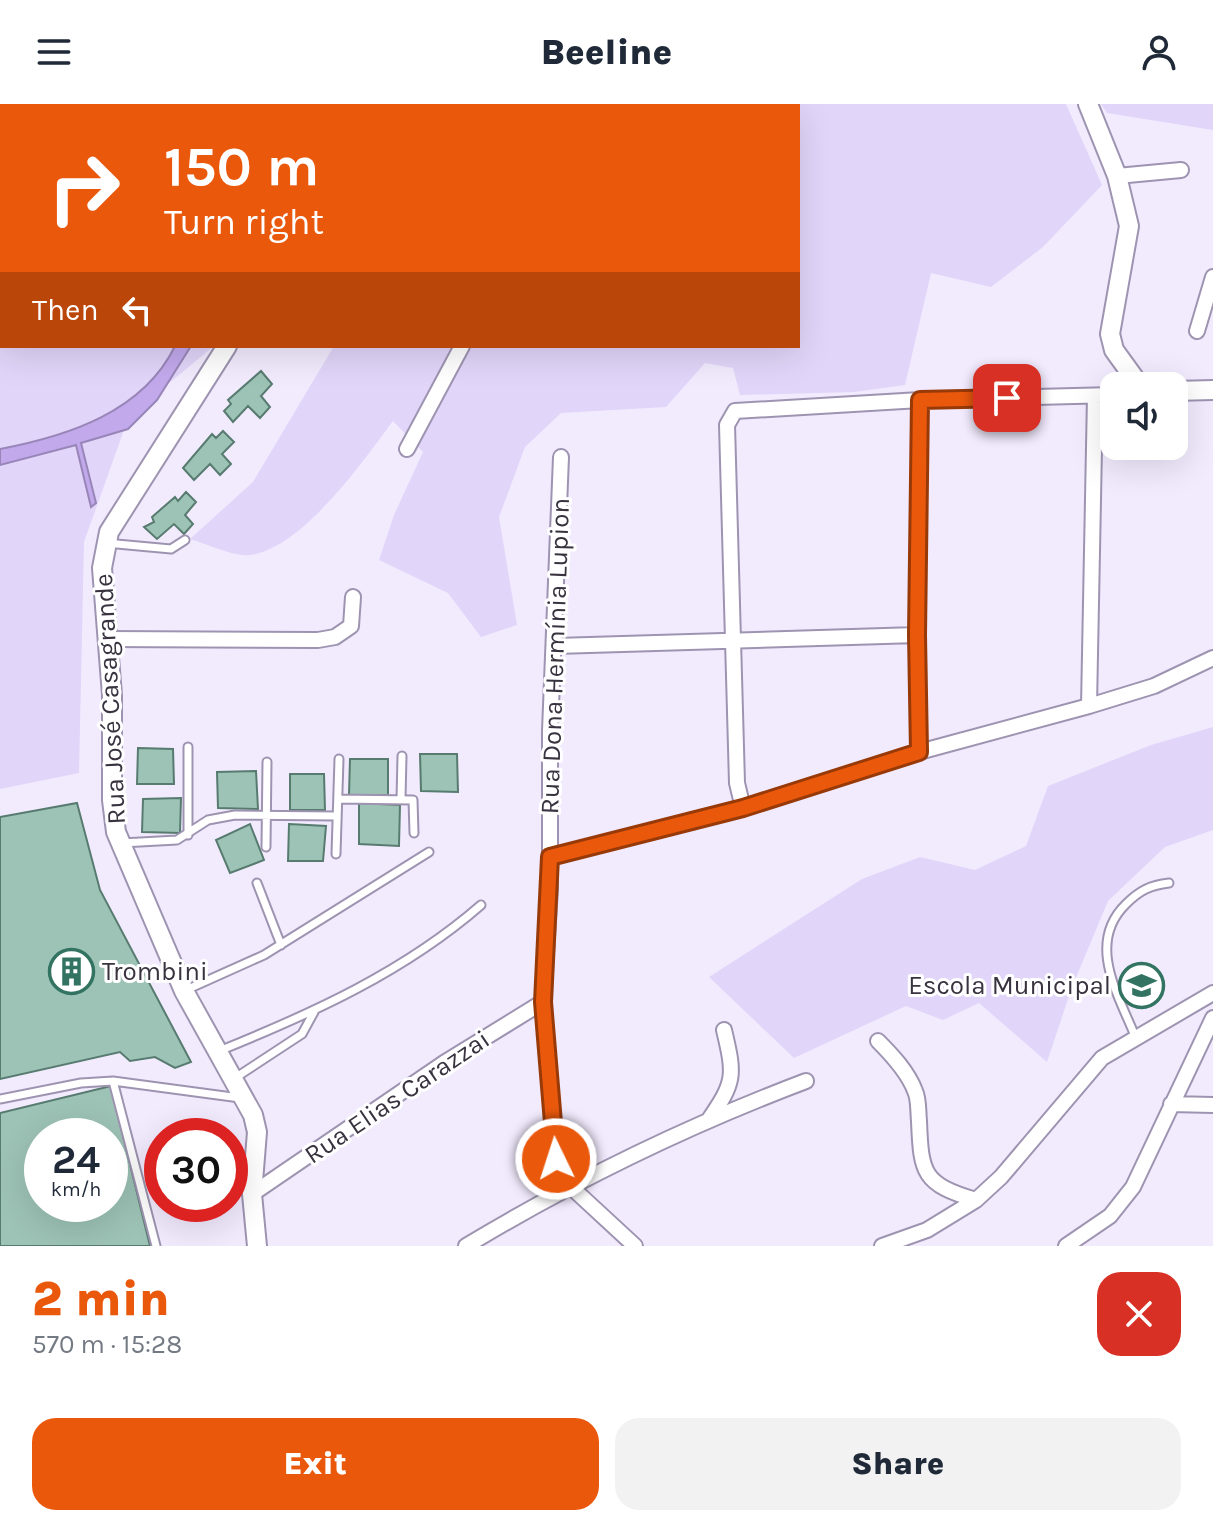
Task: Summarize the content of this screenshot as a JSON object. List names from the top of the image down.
{
  "streets": {
    "street": ["Rua Dona Hermínia Lupion", "Rua José Casagrande", "Rua Elias Carazzai"]
  },
  "crossings": [
    ["Rua Dona Hermínia Lupion", "Rua Elias Carazzai"],
    ["Rua José Casagrande", "Rua Elias Carazzai"]
  ],
  "places": {
    "building": ["Trombini"],
    "school or university": ["Escola Municipal"]
  },
  "page": {
    "header": "Beeline",
    "turn": ["150 m", "Turn right"],
    "then": "Then",
    "speed": "24 km/h",
    "limit": "30",
    "heading": ["2 min", "570 m · 15:28"],
    "buttons": ["Exit", "Share"]
  }
}
